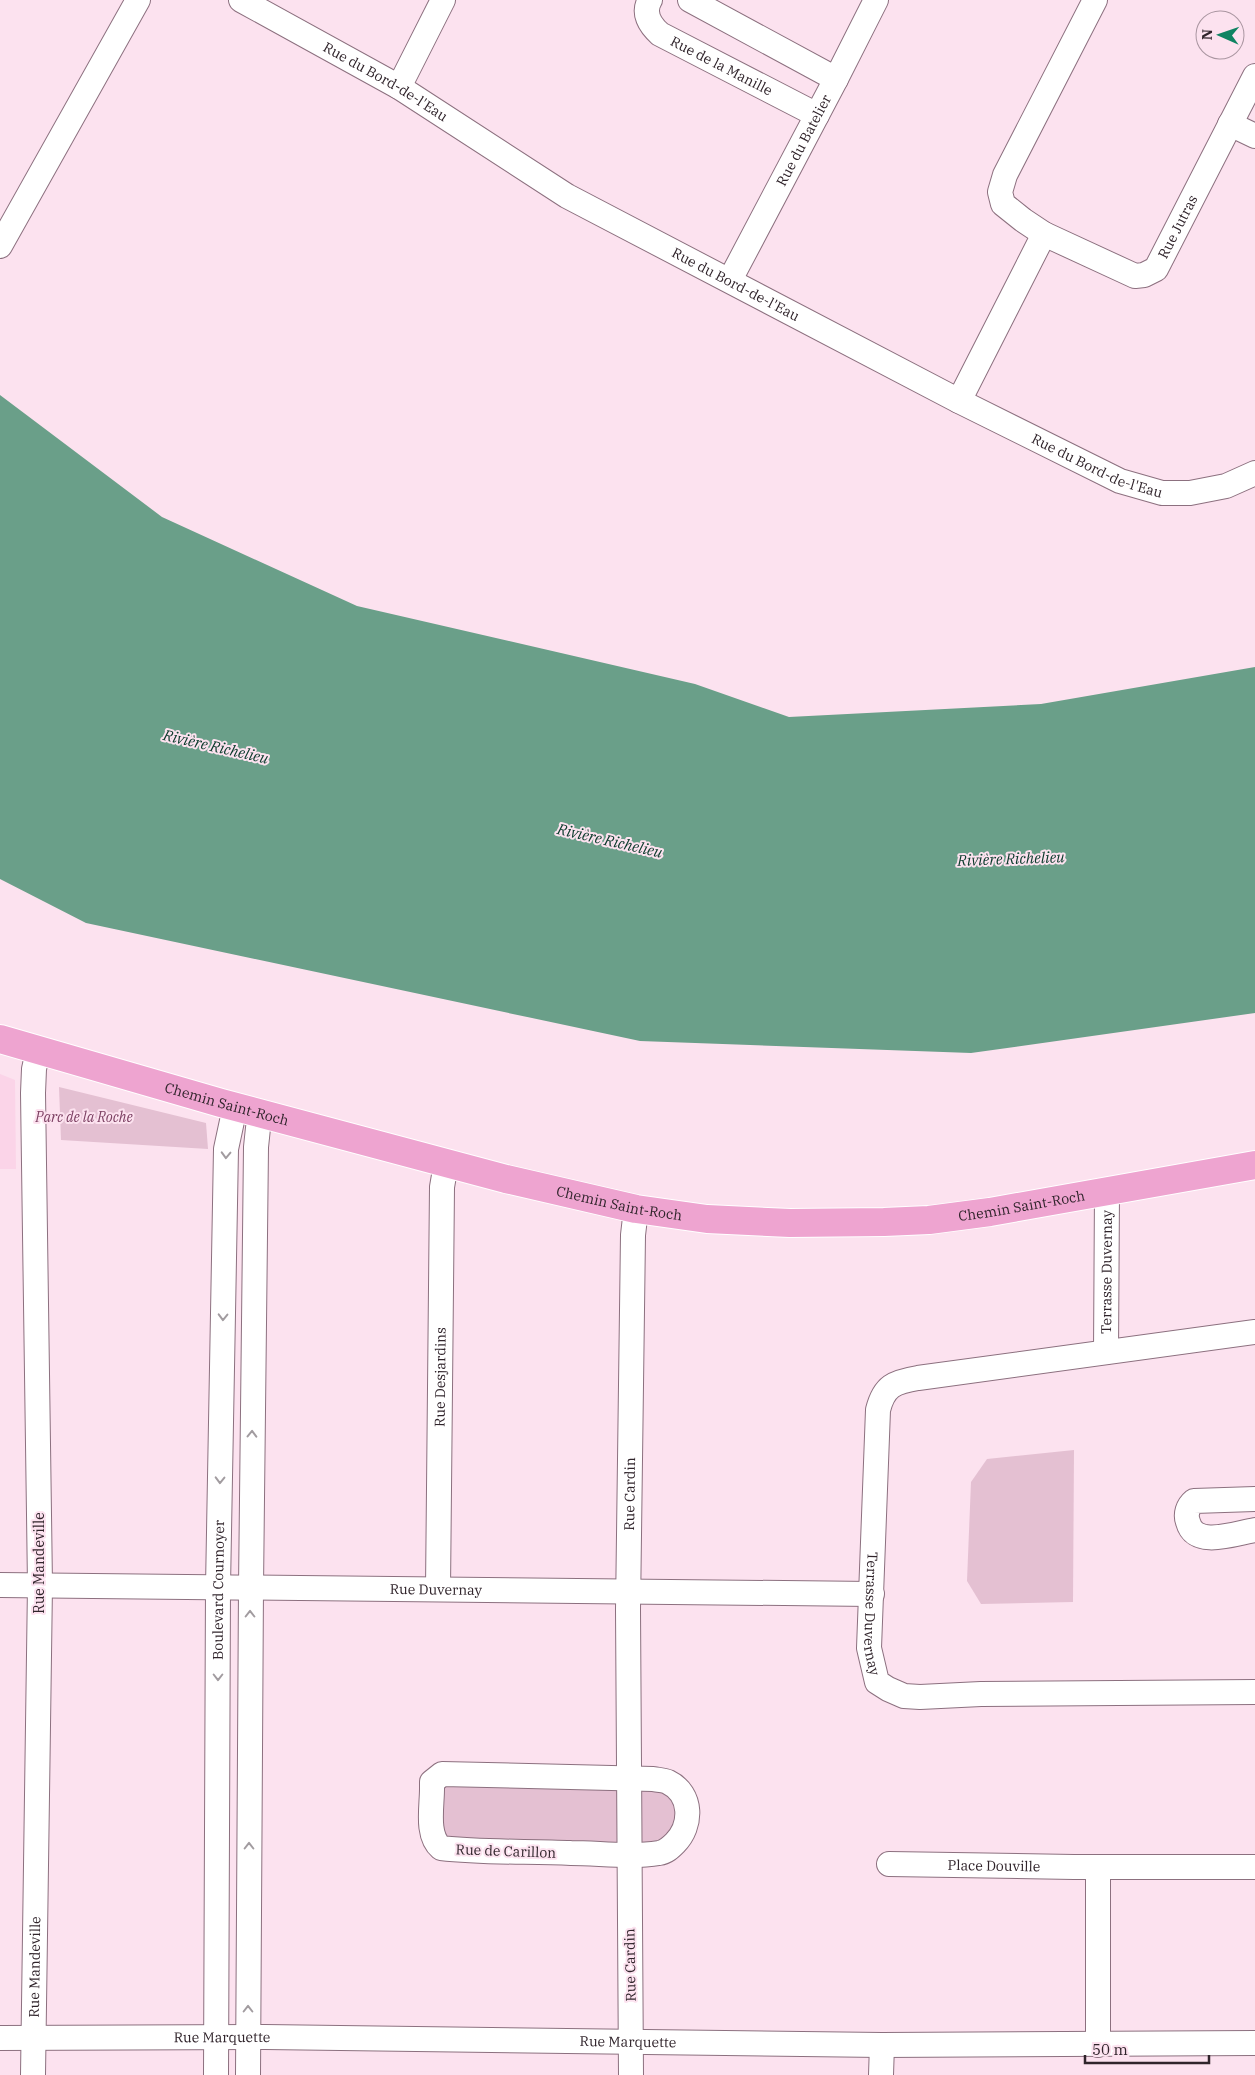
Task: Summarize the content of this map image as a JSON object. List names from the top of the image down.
{
  "streets": {
    "main road": ["Chemin Saint-Roch"],
    "street": [
      "Rue de la Manille",
      "Rue du Bord-de-l'Eau",
      "Rue du Batelier",
      "Rue Jutras",
      "Terrasse Duvernay",
      "Rue Desjardins",
      "Rue Cardin",
      "Rue Mandeville",
      "Rue Duvernay",
      "Boulevard Cournoyer",
      "Rue de Carillon",
      "Place Douville",
      "Rue Marquette"
    ]
  },
  "crossings": [
    ["Rue de la Manille", "Rue du Batelier"],
    ["Rue du Bord-de-l'Eau", "Rue du Batelier"],
    ["Chemin Saint-Roch", "Terrasse Duvernay"],
    ["Chemin Saint-Roch", "Rue Desjardins"],
    ["Chemin Saint-Roch", "Rue Cardin"],
    ["Chemin Saint-Roch", "Rue Mandeville"],
    ["Chemin Saint-Roch", "Boulevard Cournoyer"],
    ["Terrasse Duvernay", "Rue Duvernay"],
    ["Rue Desjardins", "Rue Duvernay"],
    ["Rue Cardin", "Rue Duvernay"],
    ["Rue Cardin", "Rue de Carillon"],
    ["Rue Cardin", "Rue Marquette"],
    ["Rue Mandeville", "Rue Duvernay"],
    ["Rue Mandeville", "Rue Marquette"],
    ["Rue Duvernay", "Boulevard Cournoyer"],
    ["Boulevard Cournoyer", "Rue Marquette"]
  ],
  "water": ["Rivière Richelieu"],
  "parks": ["Parc de la Roche"],
  "scale_bar": "50 m",
  "north": "left"
}
